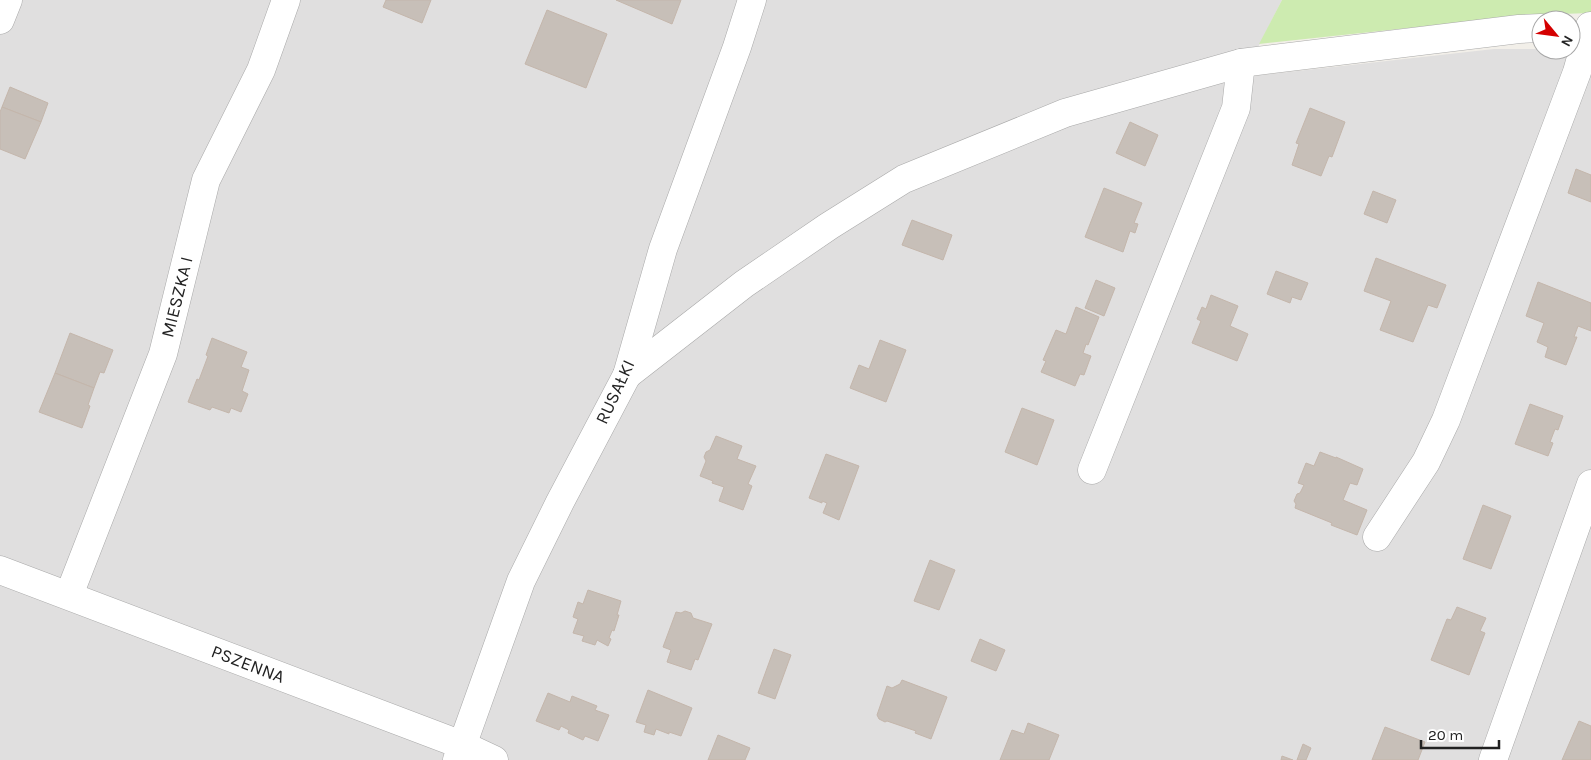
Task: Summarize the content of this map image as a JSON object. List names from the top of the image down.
{
  "streets": {
    "street": ["MIESZKA I", "RUSAŁKI", "PSZENNA"]
  },
  "crossings": [
    ["MIESZKA I", "PSZENNA"],
    ["RUSAŁKI", "PSZENNA"]
  ],
  "scale_bar": "20 m",
  "north": "bottom right"
}
